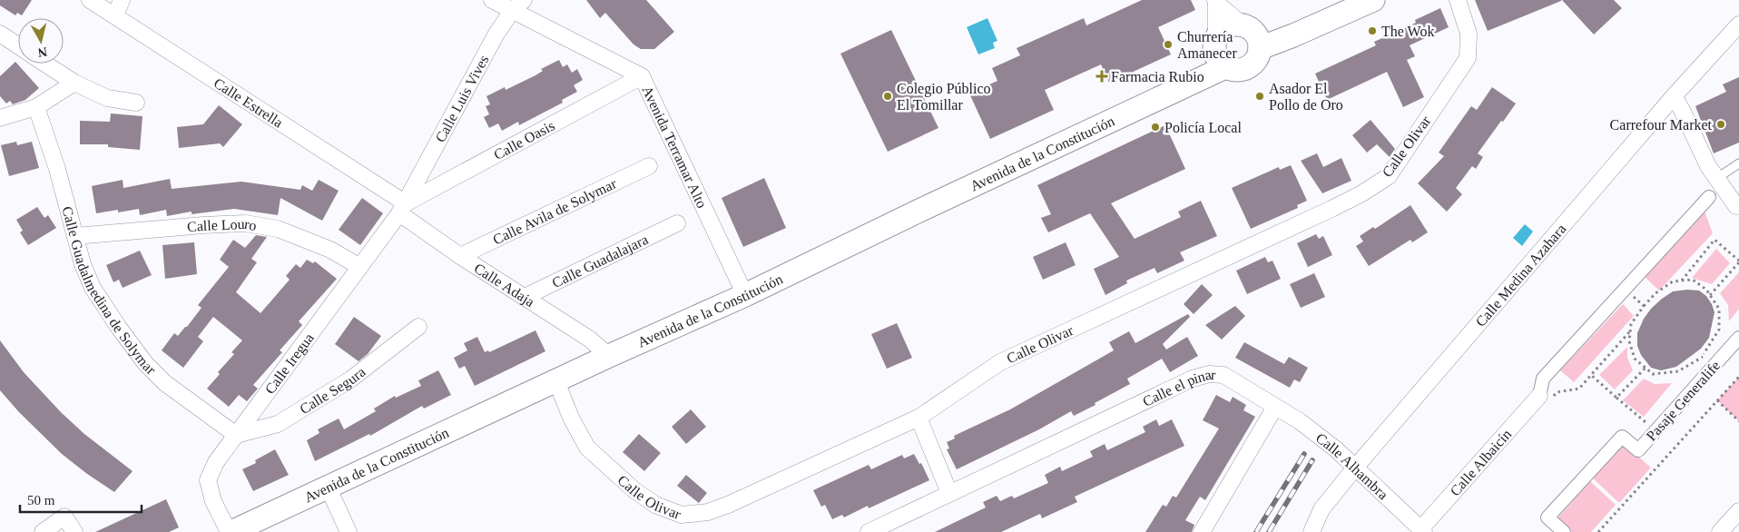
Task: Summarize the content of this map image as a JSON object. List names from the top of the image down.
{
  "streets": {
    "main road": ["Avenida de la Constitución"],
    "street": [
      "Calle Luis Vives",
      "Calle Estrella",
      "Calle Oasis",
      "Calle Olivar",
      "Avenida Terramar Alto",
      "Calle Avila de Solymar",
      "Calle Louro",
      "Calle Guadalajara",
      "Calle Medina Azahara",
      "Calle Adaja",
      "Calle Guadalmedina de Solymar",
      "Calle Iregua",
      "Calle Segura",
      "Calle el pinar",
      "Pasaje Generalife",
      "Calle Albaicín",
      "Calle Alhambra"
    ]
  },
  "crossings": [
    ["Calle Luis Vives", "Calle Estrella"],
    ["Calle Luis Vives", "Calle Oasis"],
    ["Calle Luis Vives", "Avenida Terramar Alto"],
    ["Calle Luis Vives", "Calle Adaja"],
    ["Calle Luis Vives", "Calle Iregua"],
    ["Calle Estrella", "Calle Oasis"],
    ["Calle Estrella", "Calle Adaja"],
    ["Calle Estrella", "Calle Iregua"],
    ["Calle Oasis", "Avenida Terramar Alto"],
    ["Calle Oasis", "Calle Adaja"],
    ["Calle Oasis", "Calle Iregua"],
    ["Calle Olivar", "Avenida de la Constitución"],
    ["Avenida Terramar Alto", "Avenida de la Constitución"],
    ["Avenida de la Constitución", "Calle Adaja"],
    ["Avenida de la Constitución", "Calle Iregua"],
    ["Calle Avila de Solymar", "Calle Adaja"],
    ["Calle Louro", "Calle Guadalmedina de Solymar"],
    ["Calle Louro", "Calle Iregua"],
    ["Calle Guadalajara", "Calle Adaja"],
    ["Calle Medina Azahara", "Calle Alhambra"],
    ["Calle Adaja", "Calle Iregua"],
    ["Calle Guadalmedina de Solymar", "Calle Iregua"],
    ["Calle Guadalmedina de Solymar", "Calle Segura"],
    ["Calle Iregua", "Calle Segura"],
    ["Calle el pinar", "Calle Alhambra"],
    ["Calle Albaicín", "Calle Alhambra"]
  ],
  "places": {
    "other": [
      "The Wok",
      "Churrería Amanecer",
      "Colegio Público El Tomillar",
      "Asador El Pollo de Oro",
      "Carrefour Market",
      "Policía Local"
    ],
    "health": ["Farmacia Rubio"]
  },
  "scale_bar": "50 m",
  "north": "bottom"
}
